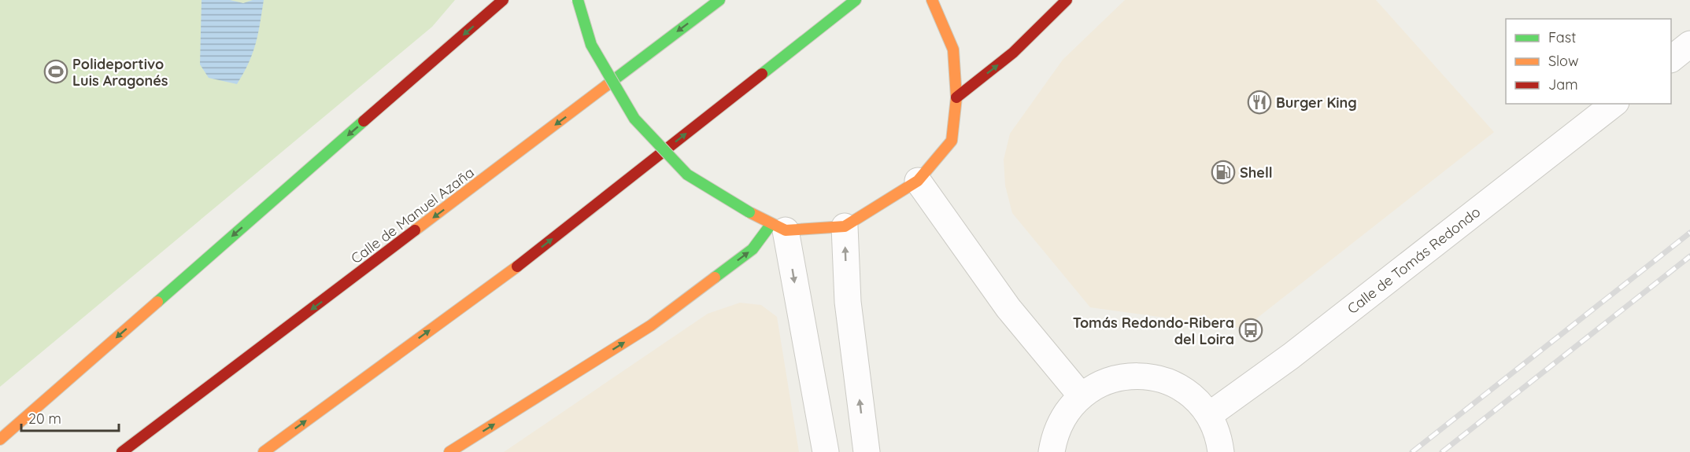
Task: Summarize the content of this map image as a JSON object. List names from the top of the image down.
{
  "streets": {
    "main road": ["Calle de Manuel Azaña"],
    "street": ["Calle de Tomás Redondo"]
  },
  "places": {
    "sports": ["Polideportivo Luis Aragonés"],
    "restaurant": ["Burger King"],
    "fuel station": ["Shell"],
    "bus stop": ["Tomás Redondo-Ribera del Loira"]
  },
  "legend": ["Fast", "Slow", "Jam"],
  "scale_bar": "20 m"
}
